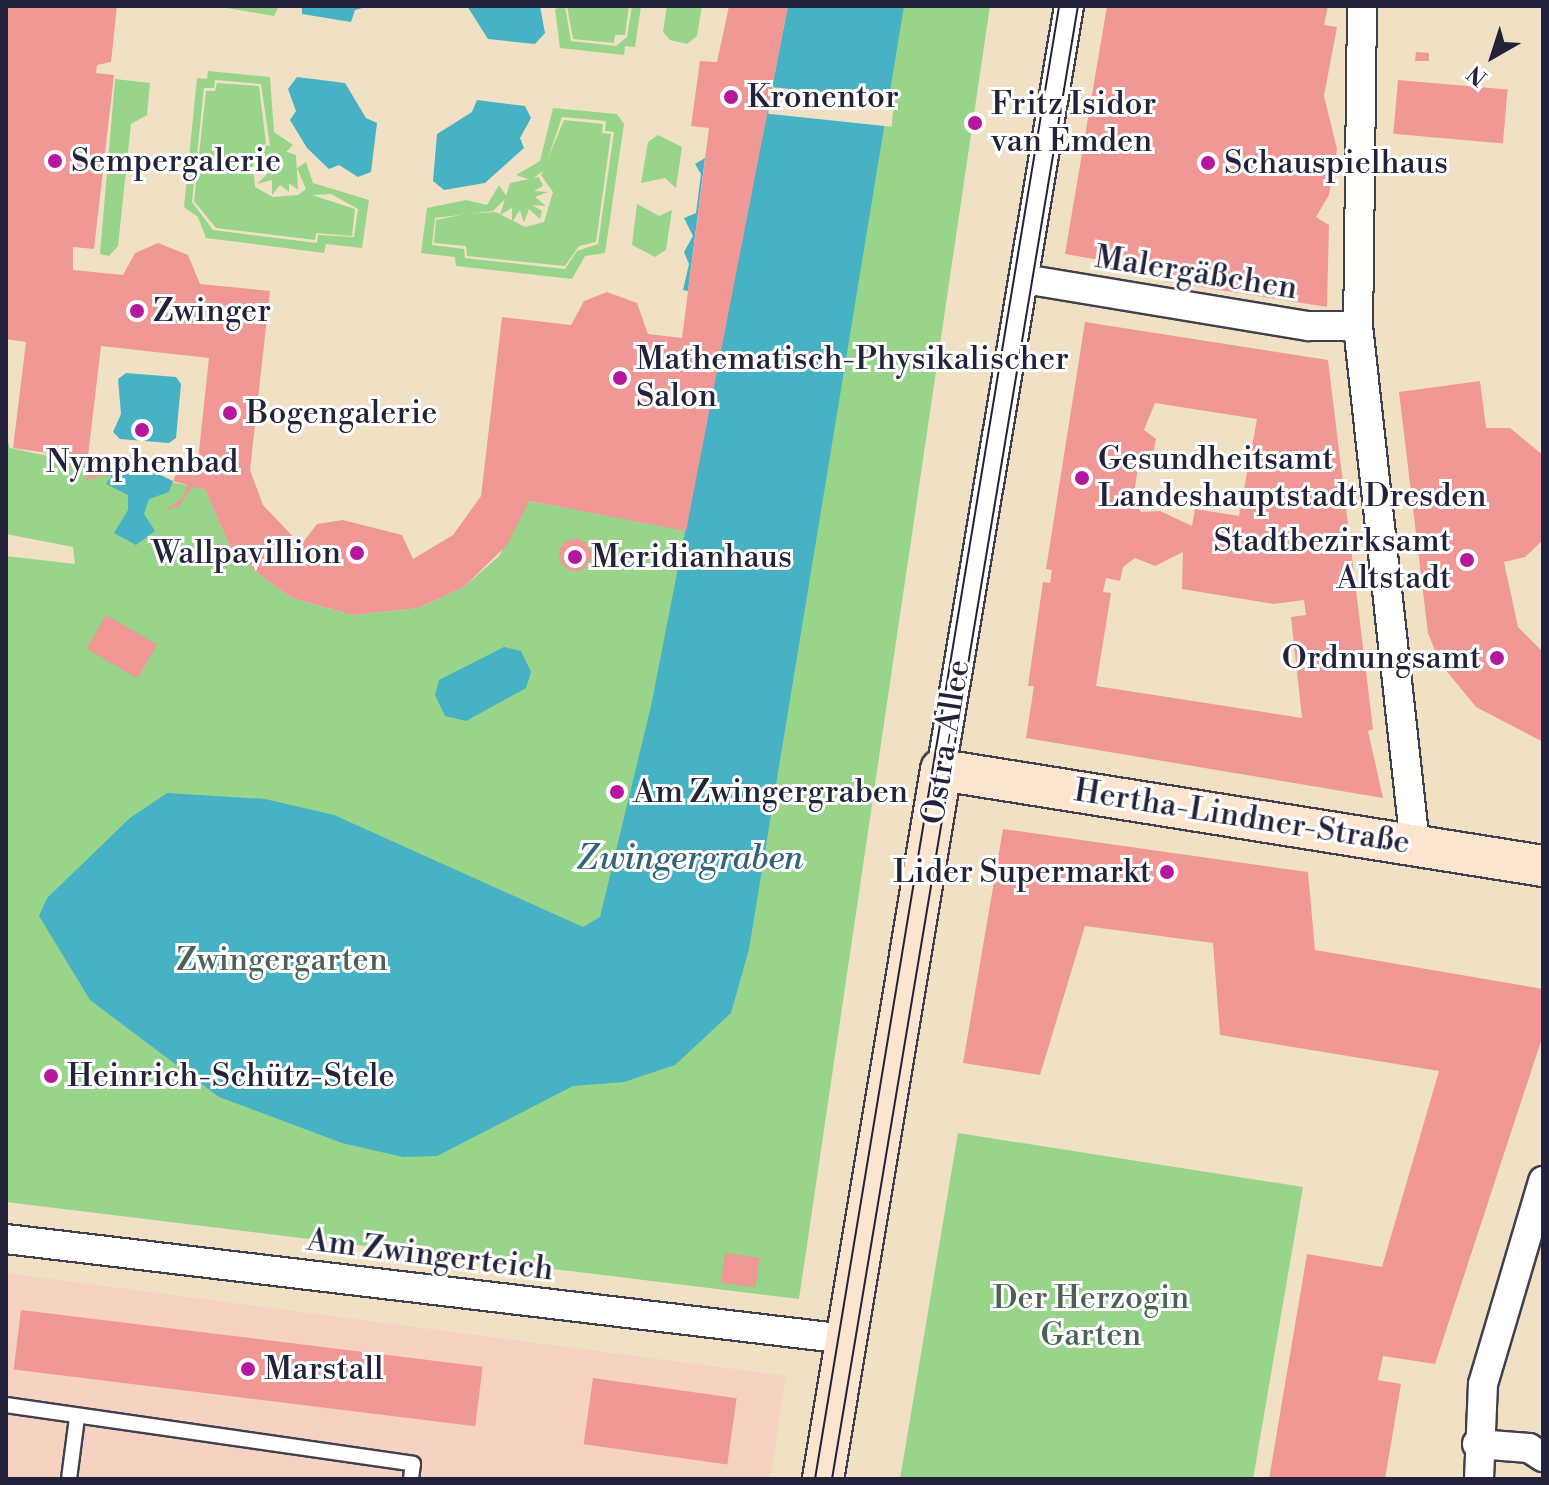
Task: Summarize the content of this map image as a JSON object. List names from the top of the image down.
{
  "streets": {
    "street": [
      "Malergäßchen",
      "Ostra-Allee",
      "Hertha-Lindner-Straße",
      "Am Zwingerteich"
    ]
  },
  "crossings": [
    ["Malergäßchen", "Ostra-Allee"],
    ["Ostra-Allee", "Hertha-Lindner-Straße"],
    ["Ostra-Allee", "Am Zwingerteich"]
  ],
  "water": ["Zwingergraben"],
  "parks": ["Zwingergarten", "Der Herzogin Garten"],
  "places": [
    "Kronentor",
    "Fritz Isidor van Emden",
    "Sempergalerie",
    "Schauspielhaus",
    "Zwinger",
    "Mathematisch-Physikalischer Salon",
    "Bogengalerie",
    "Nymphenbad",
    "Gesundheitsamt Landeshauptstadt Dresden",
    "Wallpavillion",
    "Meridianhaus",
    "Stadtbezirksamt Altstadt",
    "Ordnungsamt",
    "Am Zwingergraben",
    "Lider Supermarkt",
    "Heinrich-Schütz-Stele",
    "Marstall"
  ],
  "north": "bottom left"
}
